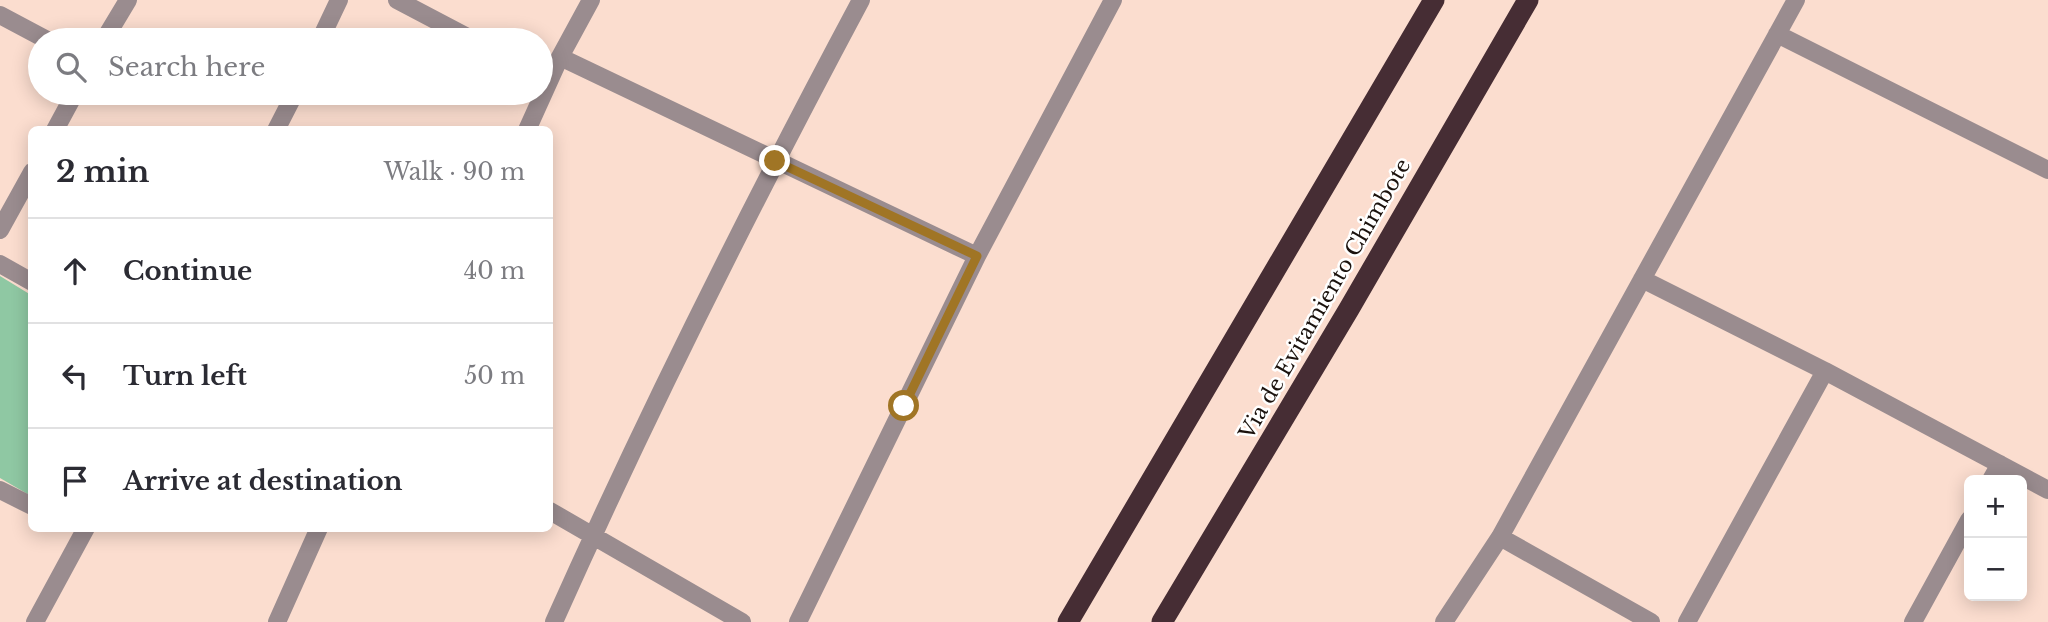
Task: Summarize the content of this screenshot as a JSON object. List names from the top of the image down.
{
  "streets": {
    "highway": ["Via de Evitamiento Chimbote"]
  },
  "page": {
    "search": "Search here",
    "heading": ["2 min", "Walk · 90 m"],
    "list": [
      ["Continue", "40 m"],
      ["Turn left", "50 m"],
      "Arrive at destination"
    ],
    "map_buttons": ["+", "−"]
  }
}
